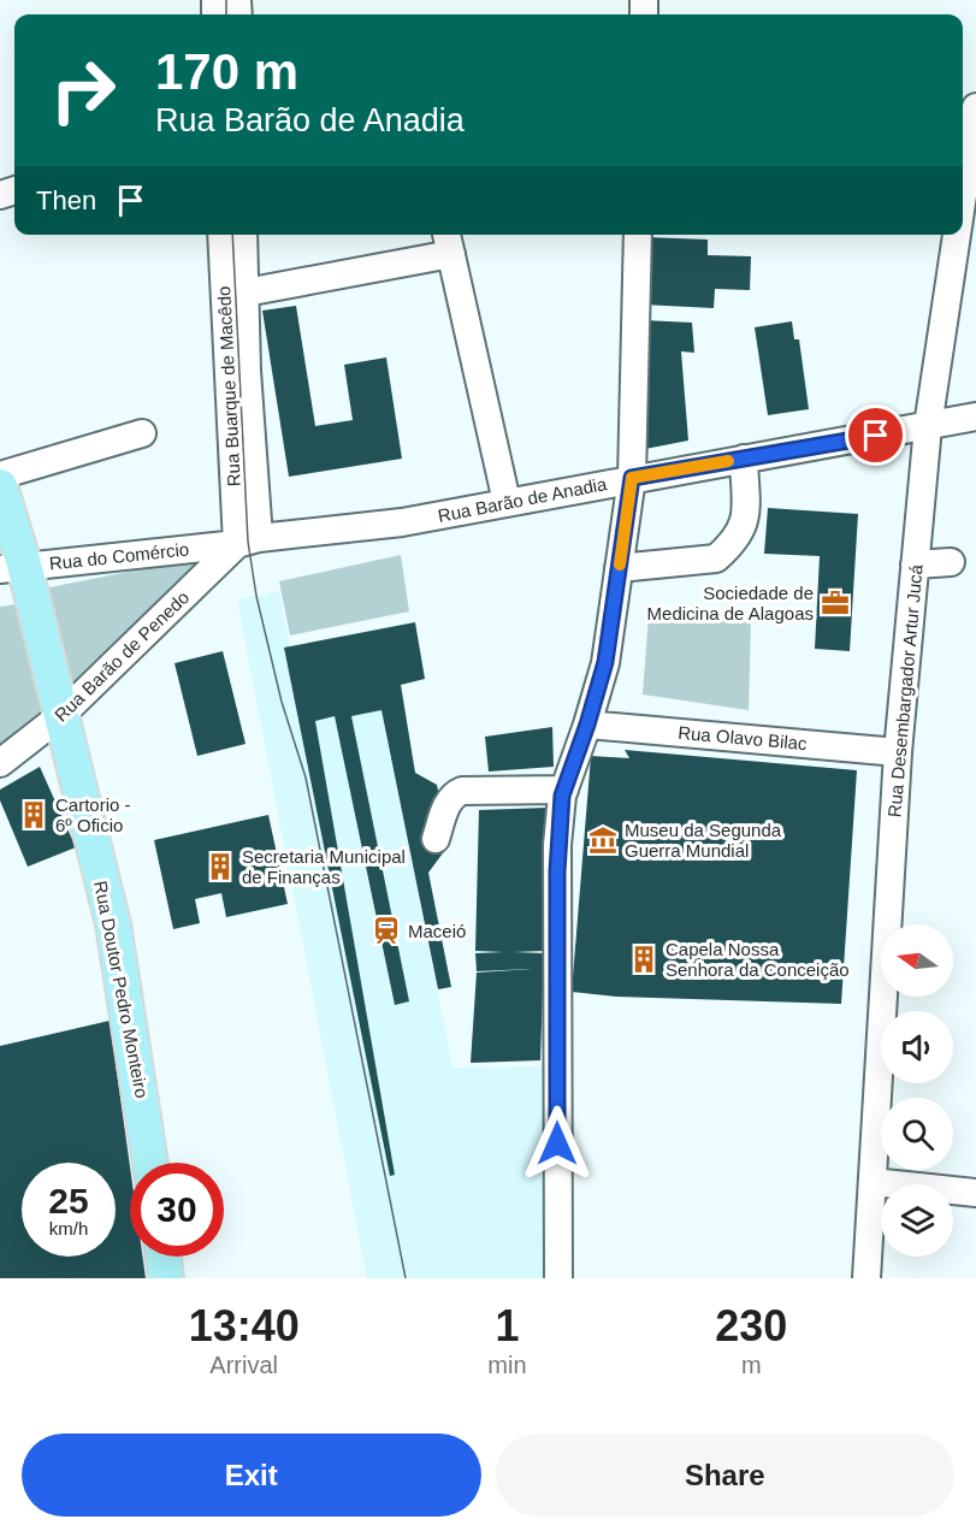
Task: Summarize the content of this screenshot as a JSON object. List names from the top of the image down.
{
  "streets": {
    "main road": ["Rua Doutor Pedro Monteiro"],
    "street": [
      "Rua Buarque de Macêdo",
      "Rua Barão de Anadia",
      "Rua do Comércio",
      "Rua Barão de Penedo",
      "Rua Desembargador Artur Jucá",
      "Rua Olavo Bilac"
    ]
  },
  "crossings": [
    ["Rua Buarque de Macêdo", "Rua Barão de Anadia"],
    ["Rua Buarque de Macêdo", "Rua do Comércio"],
    ["Rua Buarque de Macêdo", "Rua Barão de Penedo"],
    ["Rua Barão de Anadia", "Rua do Comércio"],
    ["Rua Barão de Anadia", "Rua Barão de Penedo"],
    ["Rua Barão de Anadia", "Rua Desembargador Artur Jucá"],
    ["Rua do Comércio", "Rua Barão de Penedo"],
    ["Rua do Comércio", "Rua Doutor Pedro Monteiro"],
    ["Rua Barão de Penedo", "Rua Doutor Pedro Monteiro"],
    ["Rua Desembargador Artur Jucá", "Rua Olavo Bilac"]
  ],
  "places": {
    "office": ["Sociedade de Medicina de Alagoas"],
    "building": ["Cartorio - 6º Oficio", "Secretaria Municipal de Finanças", "Capela Nossa Senhora da Conceição"],
    "museum": ["Museu da Segunda Guerra Mundial"],
    "station": ["Maceió"]
  },
  "north": "left",
  "page": {
    "turn": ["170 m", "Rua Barão de Anadia"],
    "then": "Then",
    "speed": "25 km/h",
    "limit": "30",
    "eta": [
      "13:40",
      "Arrival",
      "1",
      "min",
      "230",
      "m"
    ],
    "buttons": ["Exit", "Share"]
  }
}
